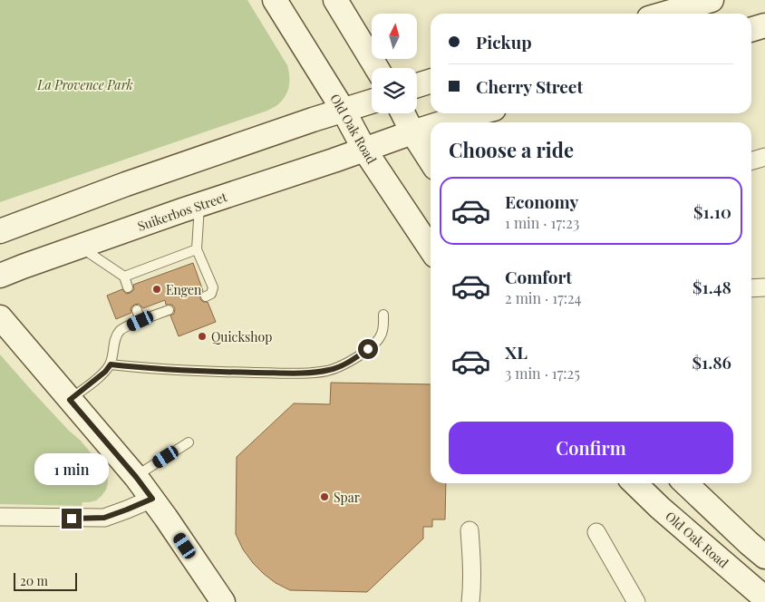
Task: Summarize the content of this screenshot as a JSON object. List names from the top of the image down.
{
  "streets": {
    "street": ["Old Oak Road", "Suikerbos Street"]
  },
  "crossings": [
    ["Old Oak Road", "Suikerbos Street"]
  ],
  "parks": ["La Provence Park"],
  "places": ["Engen", "Quickshop", "Spar"],
  "scale_bar": "20 m",
  "north": "top",
  "page": {
    "banner": ["Pickup", "Cherry Street"],
    "heading": "Choose a ride",
    "list": [
      {
        "name": "Economy",
        "note": "1 min · 17:23",
        "value": "$1.10"
      },
      {
        "name": "Comfort",
        "note": "2 min · 17:24",
        "value": "$1.48"
      },
      {
        "name": "XL",
        "note": "3 min · 17:25",
        "value": "$1.86"
      }
    ],
    "buttons": "Confirm",
    "bubble": "1 min",
    "scale": "20 m"
  }
}
